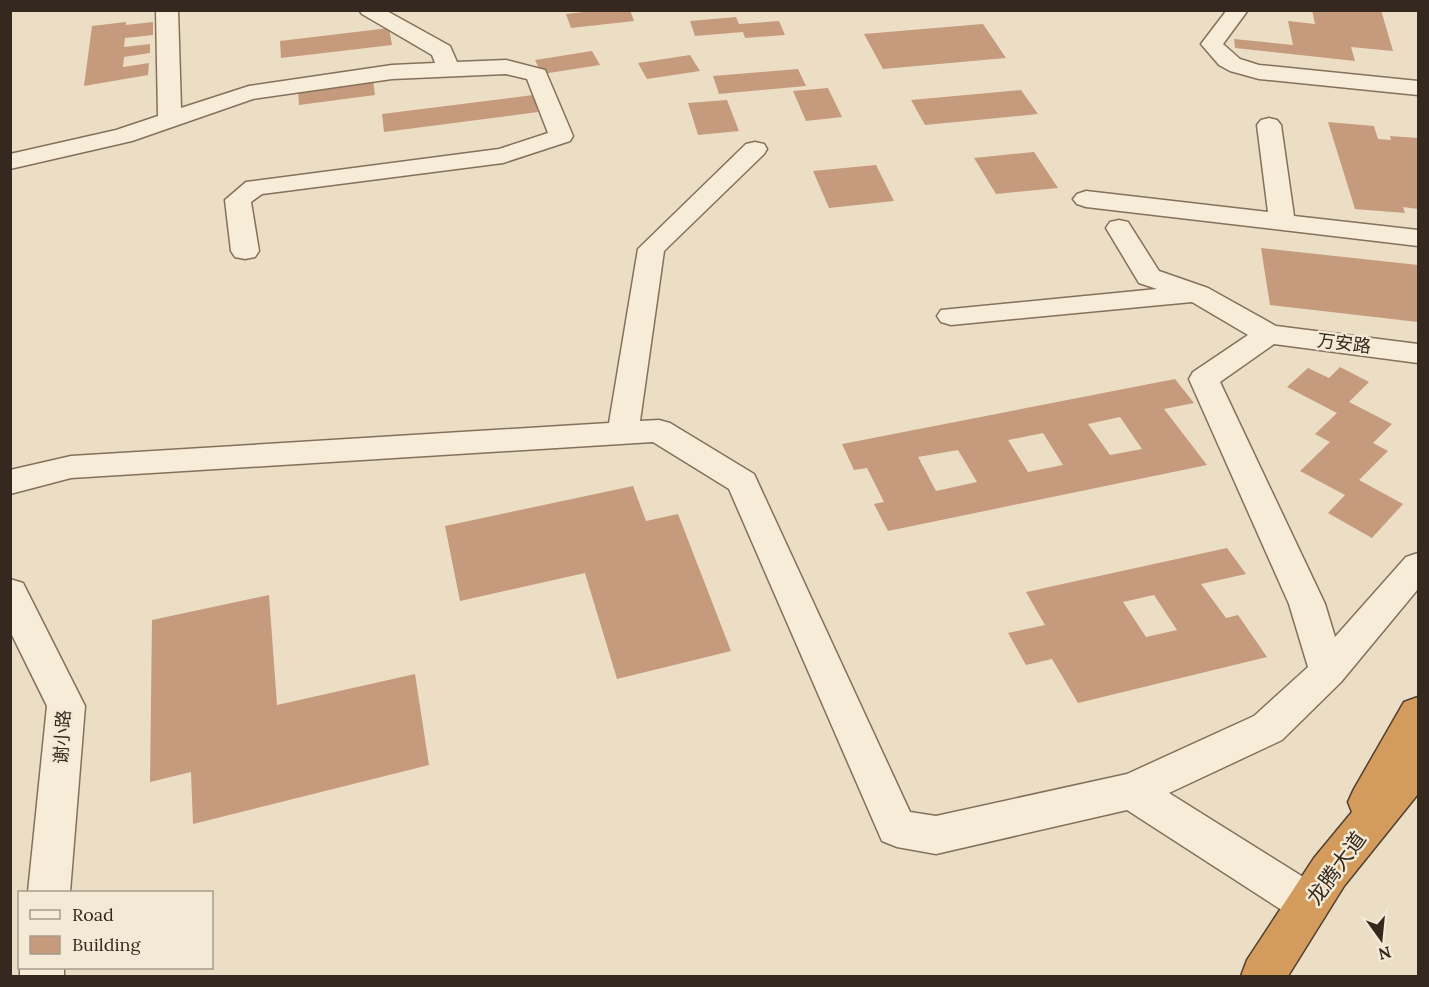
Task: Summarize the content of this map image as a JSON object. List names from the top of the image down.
{
  "streets": {
    "highway": ["龙腾大道"],
    "street": ["万安路", "谢小路"]
  },
  "legend": ["Road", "Building"],
  "north": "bottom"
}
